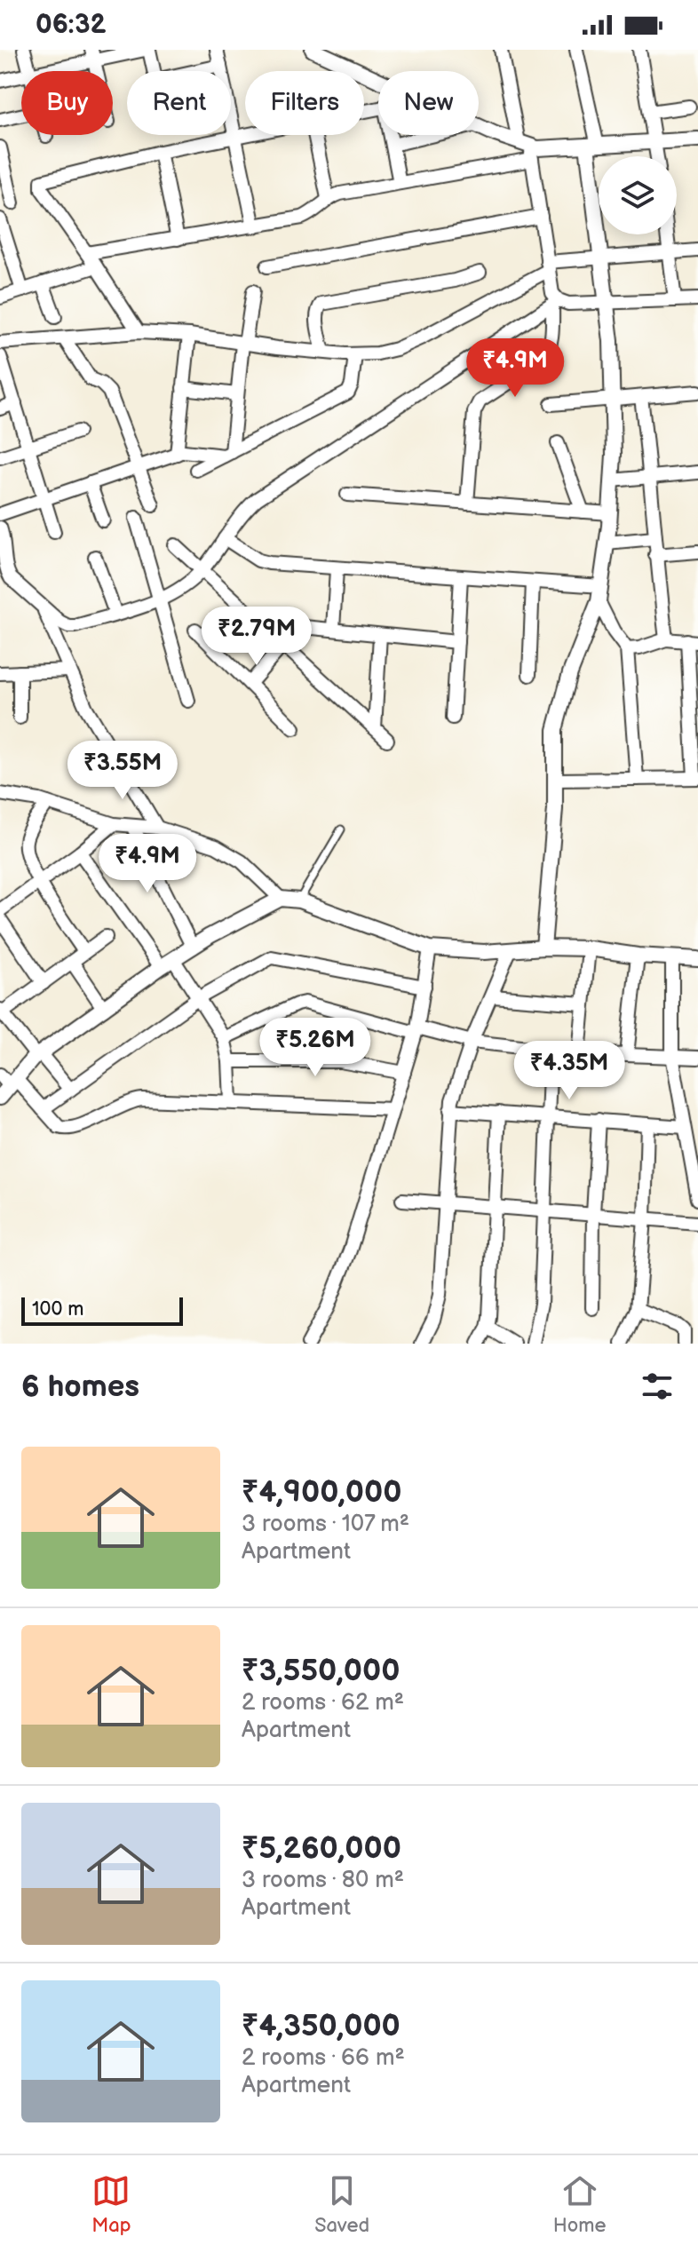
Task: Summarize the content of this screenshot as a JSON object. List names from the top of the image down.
{
  "scale_bar": "100 m",
  "page": {
    "status": "06:32",
    "chip": [
      "Buy",
      "Rent",
      "Filters",
      "New"
    ],
    "price": [
      "₹4.9M",
      "₹2.79M",
      "₹3.55M",
      "₹4.9M",
      "₹5.26M",
      "₹4.35M"
    ],
    "scale": "100 m",
    "heading": "6 homes",
    "list": [
      {
        "name": "₹4,900,000",
        "note": "3 rooms · 107 m² · Apartment"
      },
      {
        "name": "₹3,550,000",
        "note": "2 rooms · 62 m² · Apartment"
      },
      {
        "name": "₹5,260,000",
        "note": "3 rooms · 80 m² · Apartment"
      },
      {
        "name": "₹4,350,000",
        "note": "2 rooms · 66 m² · Apartment"
      }
    ],
    "tabs": ["Map", "Saved", "Home"]
  }
}
